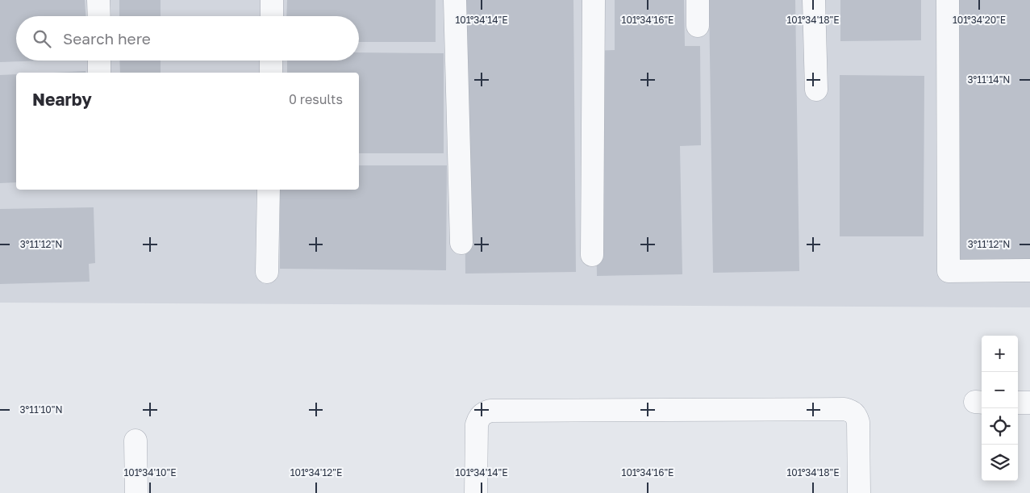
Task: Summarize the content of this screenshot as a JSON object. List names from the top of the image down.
{
  "page": {
    "search": "Search here",
    "heading": ["Nearby", "0 results"],
    "map_buttons": ["+", "−"]
  },
  "coordinates": [
    "101°34'14\"E",
    "101°34'16\"E",
    "101°34'18\"E",
    "101°34'20\"E",
    "3°11'14\"N",
    "3°11'12\"N",
    "3°11'10\"N",
    "101°34'10\"E",
    "101°34'12\"E"
  ]
}
